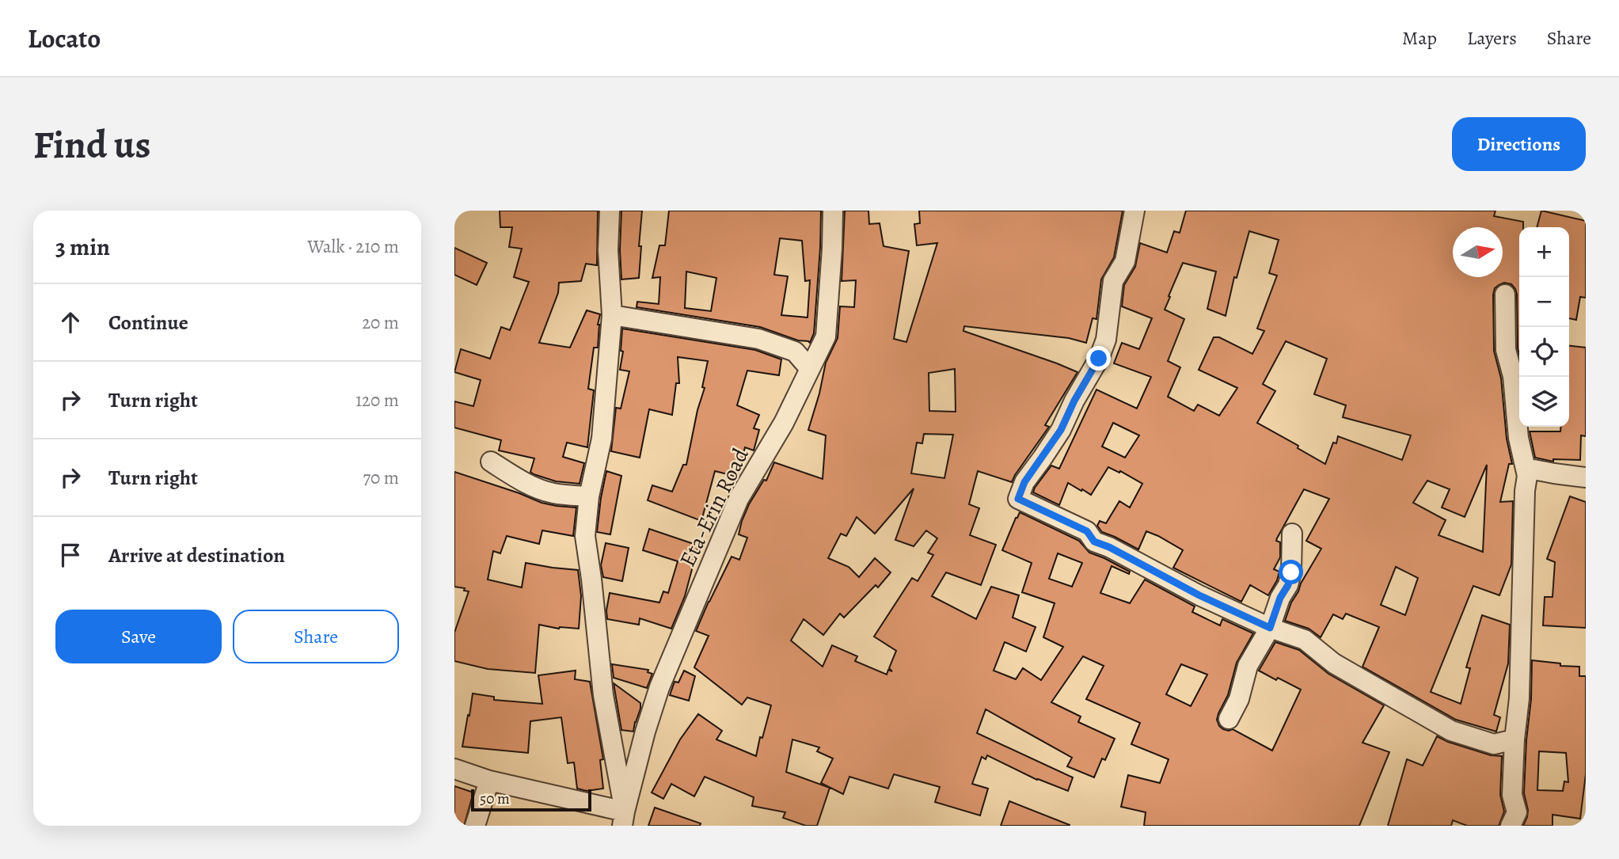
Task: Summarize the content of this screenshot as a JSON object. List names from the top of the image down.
{
  "streets": {
    "street": ["Eta-Erin Road"]
  },
  "scale_bar": "50 m",
  "north": "right",
  "page": {
    "header": "Locato",
    "nav": ["Map", "Layers", "Share"],
    "buttons": [
      "Directions",
      ["Save", "Share"]
    ],
    "title": "Find us",
    "heading": ["3 min", "Walk · 210 m"],
    "map_buttons": ["+", "−"],
    "list": [
      ["Continue", "20 m"],
      ["Turn right", "120 m"],
      ["Turn right", "70 m"],
      "Arrive at destination"
    ],
    "scale": "50 m"
  }
}
